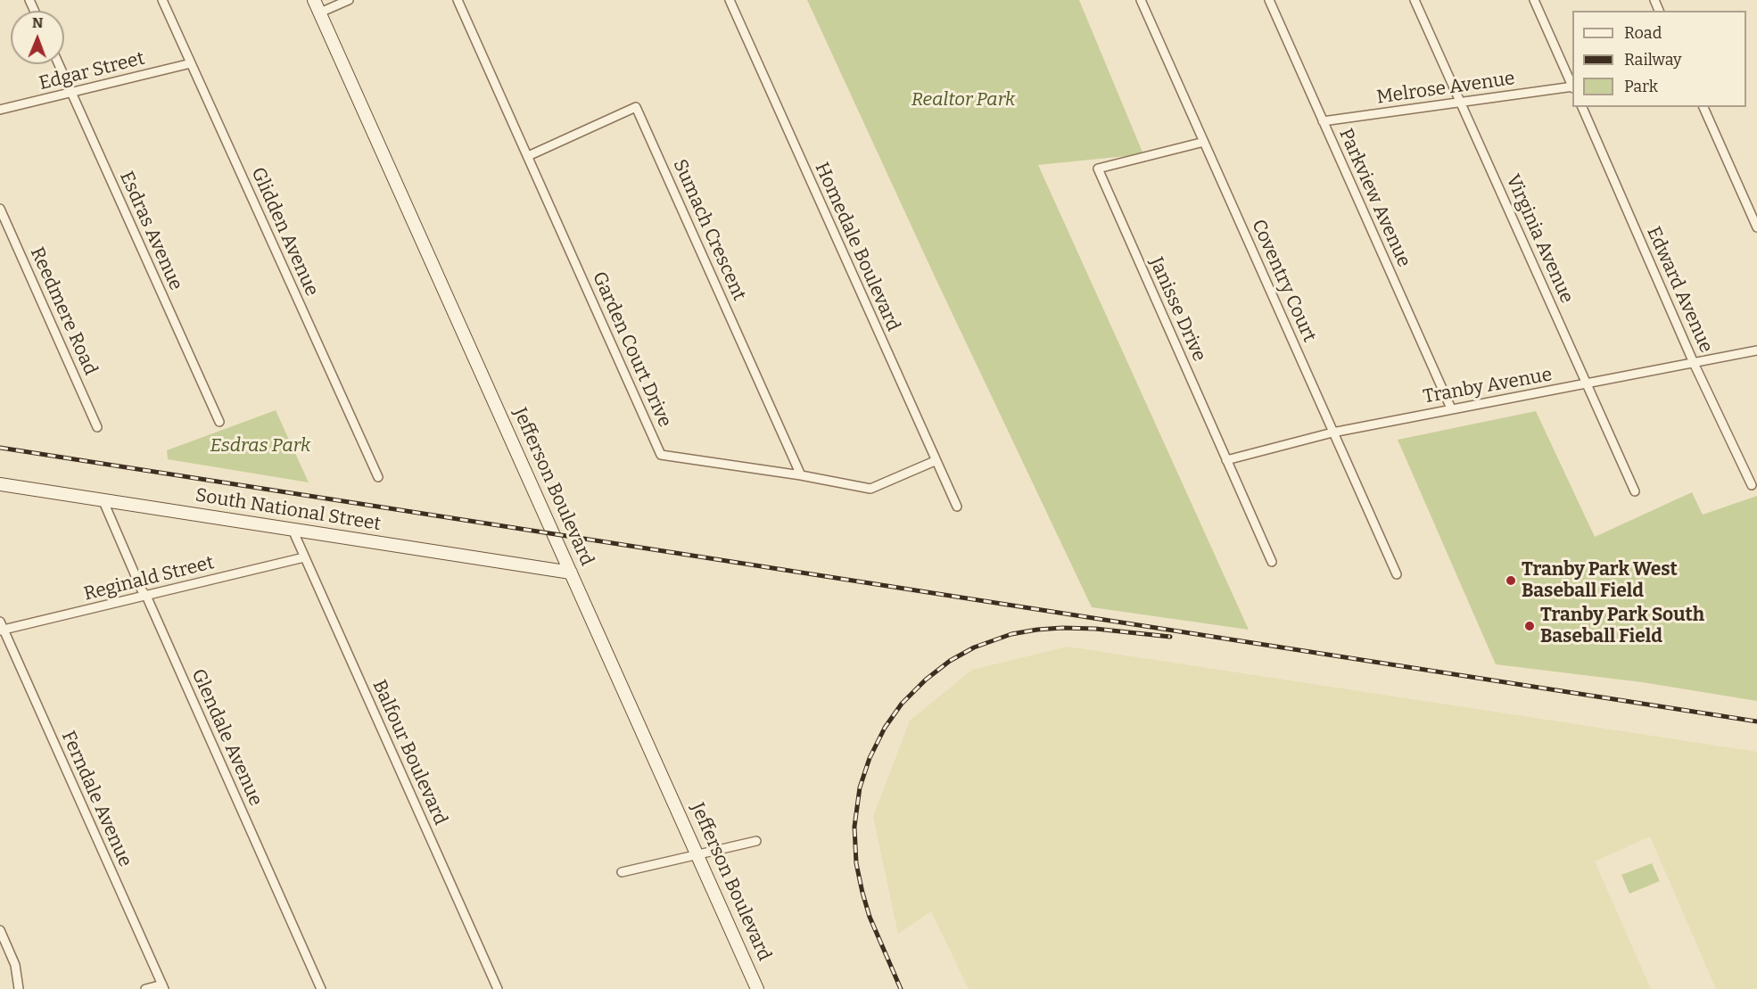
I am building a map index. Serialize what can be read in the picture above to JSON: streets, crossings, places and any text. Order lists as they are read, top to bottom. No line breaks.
{"streets":{"street":["Edgar Street","Melrose Avenue","Parkview Avenue","Sumach Crescent","Esdras Avenue","Glidden Avenue","Virginia Avenue","Homedale Boulevard","Coventry Court","Edward Avenue","Janisse Drive","Reedmere Road","Garden Court Drive","Tranby Avenue","Jefferson Boulevard","South National Street","Reginald Street","Glendale Avenue","Balfour Boulevard","Ferndale Avenue"]},"crossings":[["Edgar Street","Esdras Avenue"],["Edgar Street","Glidden Avenue"],["Melrose Avenue","Parkview Avenue"],["Melrose Avenue","Virginia Avenue"],["Parkview Avenue","Tranby Avenue"],["Sumach Crescent","Garden Court Drive"],["Virginia Avenue","Tranby Avenue"],["Homedale Boulevard","Garden Court Drive"],["Coventry Court","Janisse Drive"],["Coventry Court","Tranby Avenue"],["Edward Avenue","Tranby Avenue"],["Janisse Drive","Tranby Avenue"],["Jefferson Boulevard","South National Street"],["South National Street","Glendale Avenue"],["South National Street","Balfour Boulevard"],["Reginald Street","Glendale Avenue"],["Reginald Street","Balfour Boulevard"],["Reginald Street","Ferndale Avenue"]],"parks":["Realtor Park","Esdras Park"],"places":["Tranby Park West Baseball Field","Tranby Park South Baseball Field"],"legend":["Road","Railway","Park"],"north":"top"}
